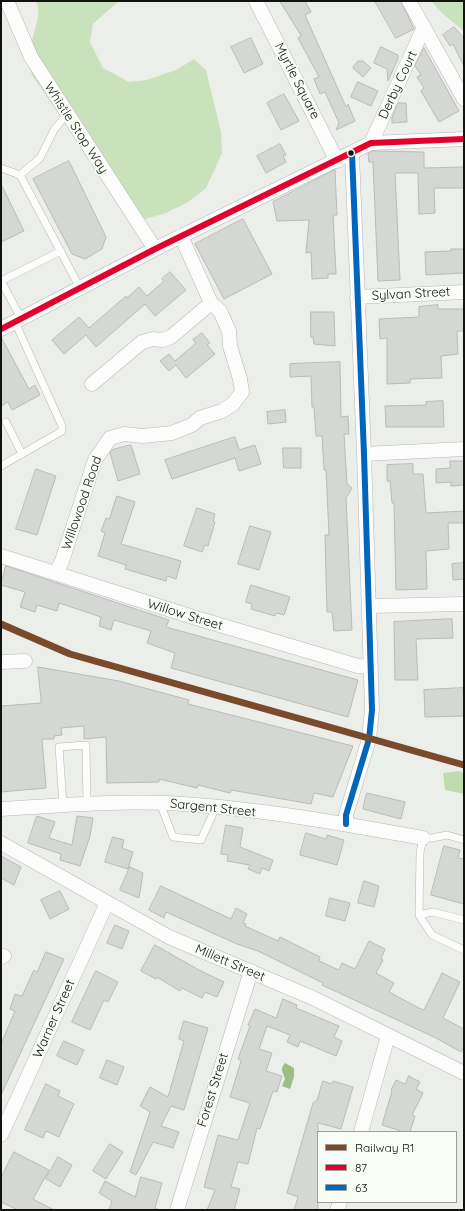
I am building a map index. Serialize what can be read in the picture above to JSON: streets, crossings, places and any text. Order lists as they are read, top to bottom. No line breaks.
{"streets":{"street":["Myrtle Square","Derby Court","Whistle Stop Way","Sylvan Street","Willowood Road","Willow Street","Sargent Street","Millett Street","Warner Street","Forest Street"]},"crossings":[["Willowood Road","Willow Street"],["Millett Street","Warner Street"],["Millett Street","Forest Street"]],"lines":["transit line 87","transit line 63","rail line R1"],"legend":["Railway R1","87","63"]}
